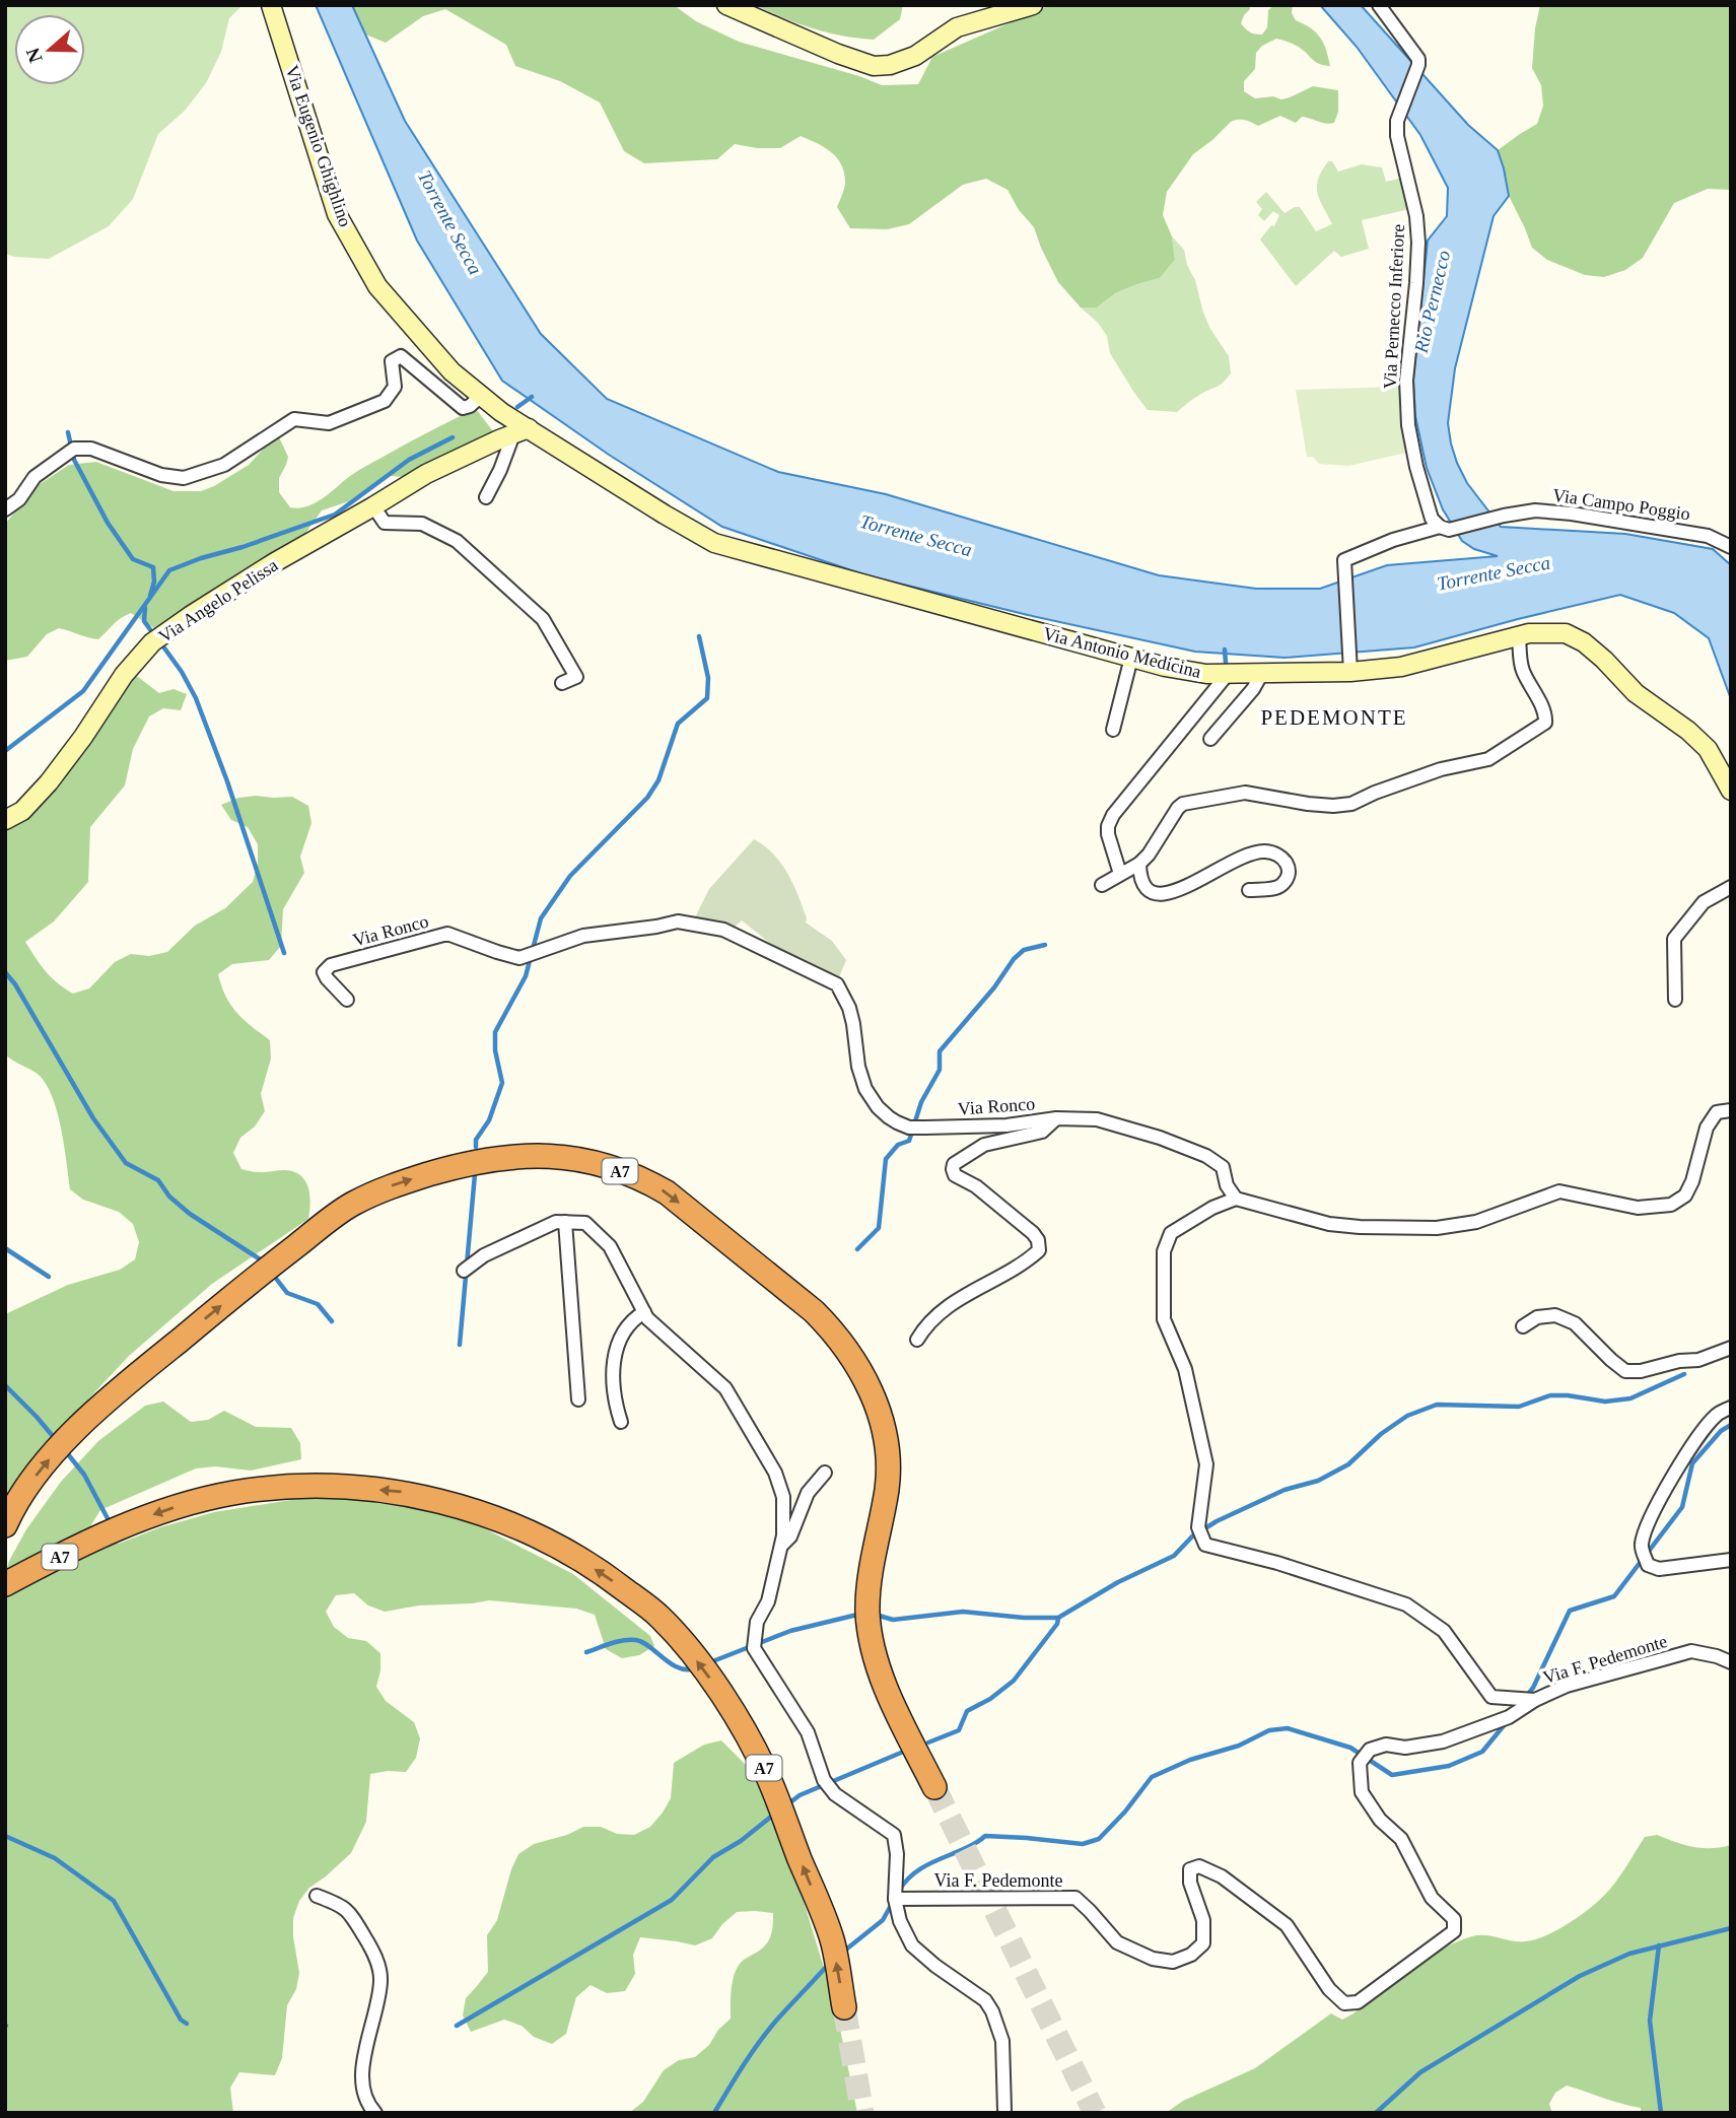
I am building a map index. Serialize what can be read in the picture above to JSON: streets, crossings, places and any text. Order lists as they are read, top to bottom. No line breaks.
{"streets":{"highway":["A7"],"main road":["Via Eugenio Ghighlino","Via Angelo Pelissa","Via Antonio Medicina"],"street":["Via Pernecco Inferiore","Via Campo Poggio","Via Ronco","Via F. Pedemonte"]},"crossings":[["Via Eugenio Ghighlino","Via Angelo Pelissa"],["Via Eugenio Ghighlino","Via Antonio Medicina"],["Via Pernecco Inferiore","Via Campo Poggio"],["Via Campo Poggio","Via Antonio Medicina"],["Via Angelo Pelissa","Via Antonio Medicina"]],"districts":["PEDEMONTE"],"water":["Torrente Secca","Rio Pernecco"],"north":"left"}
